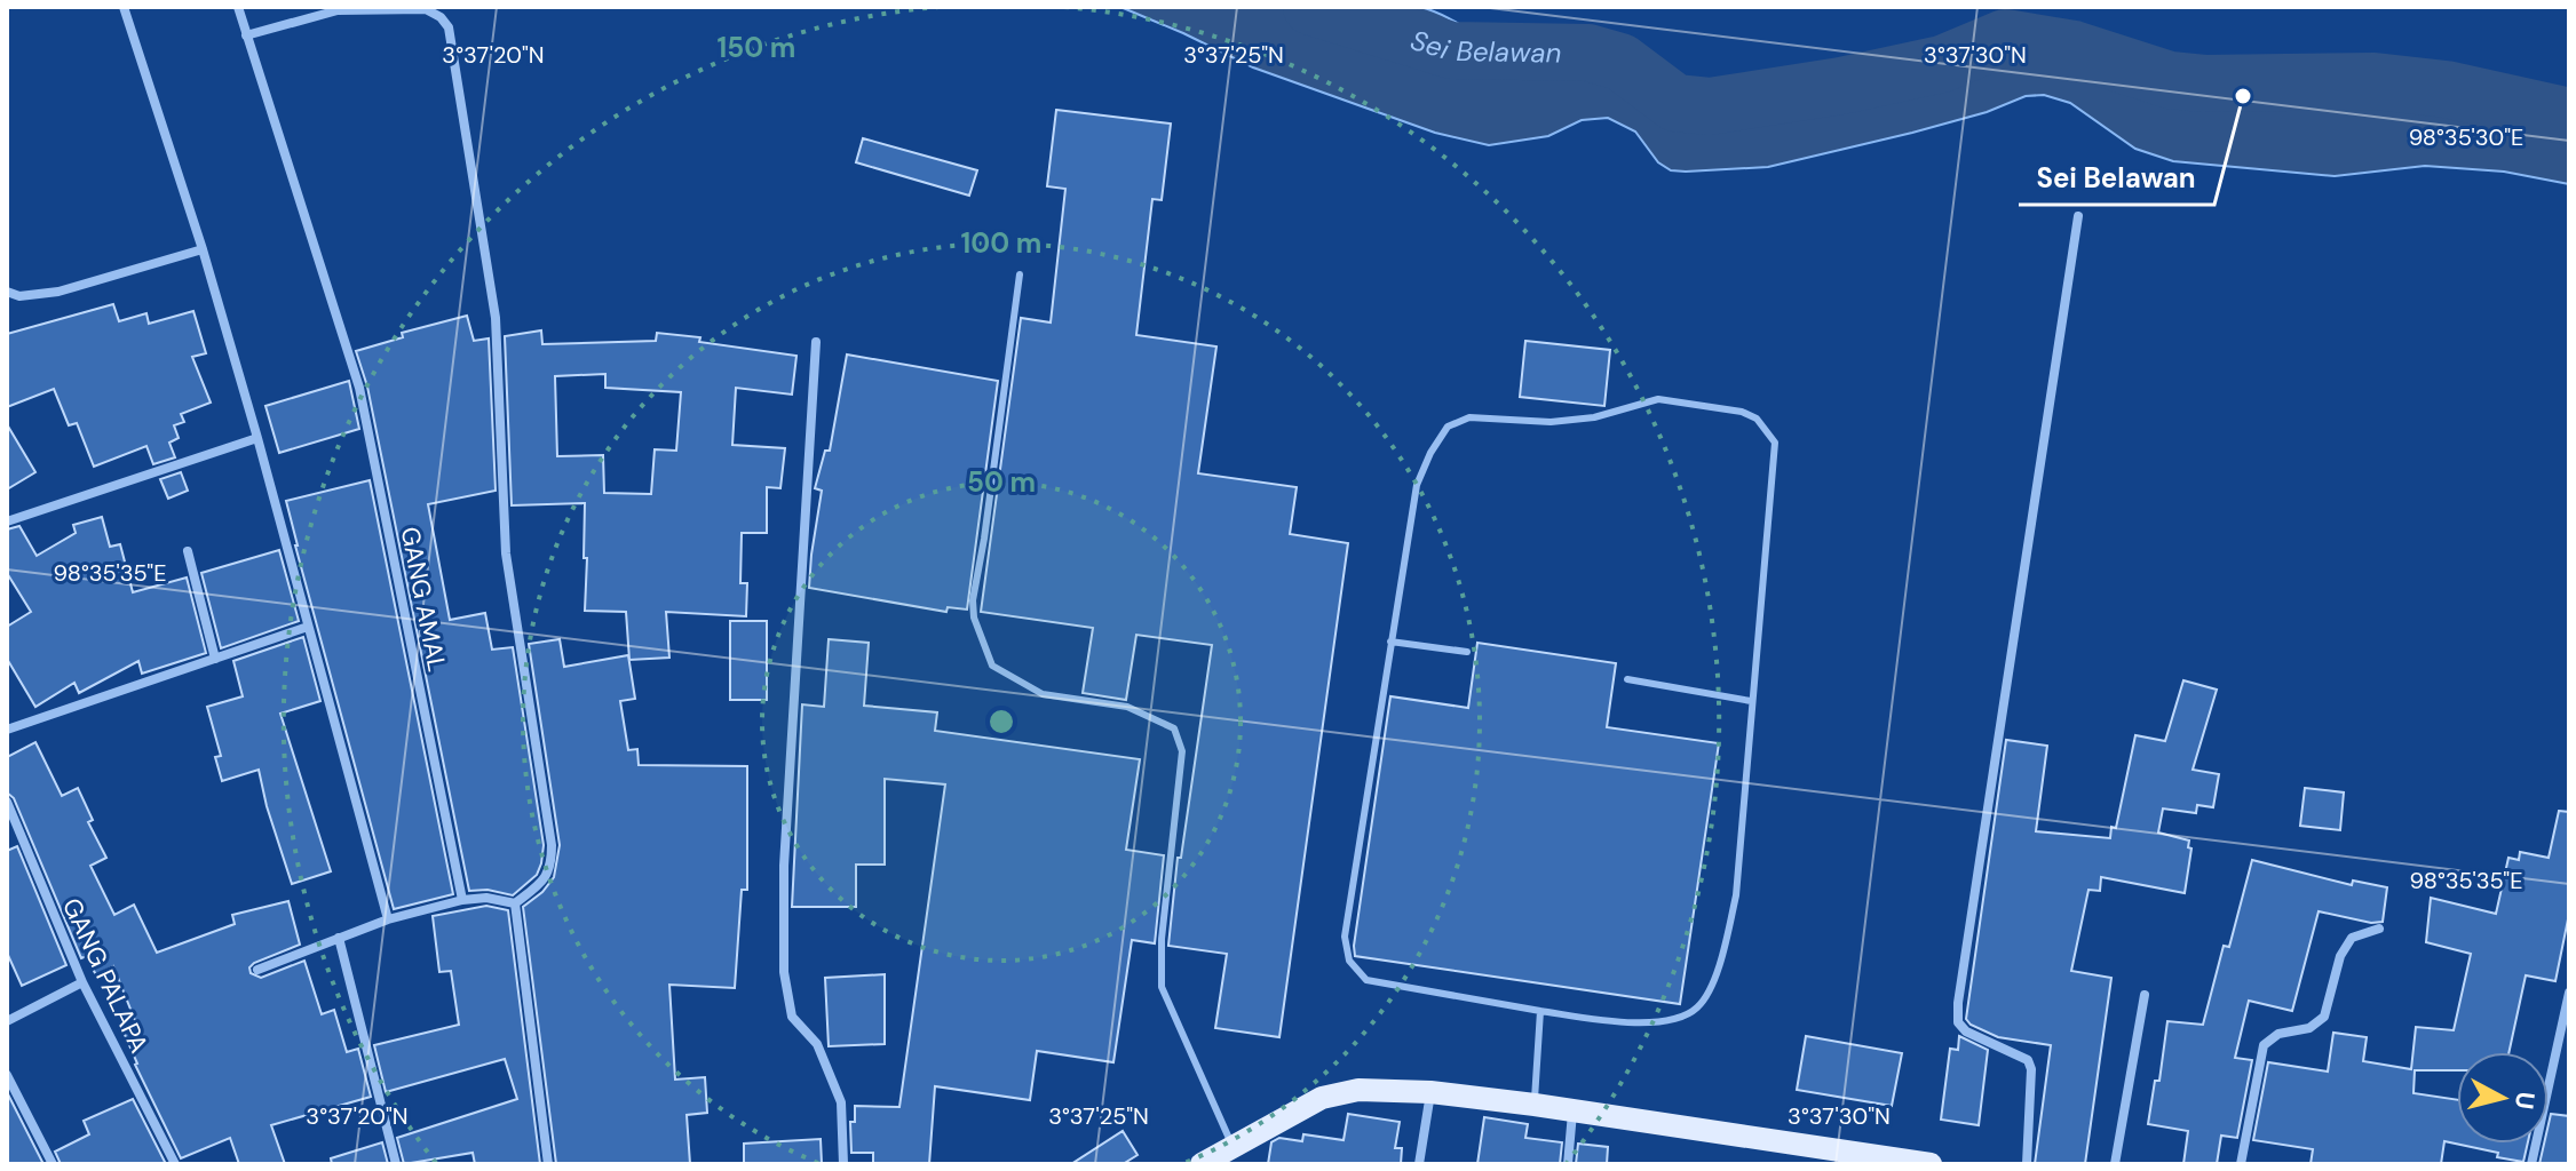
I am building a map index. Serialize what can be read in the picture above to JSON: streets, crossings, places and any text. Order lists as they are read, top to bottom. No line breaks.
{"streets":{"street":["GANG AMAL","GANG PALAPA"]},"water":["Sei Belawan"],"places":["Sei Belawan"],"north":"right","coordinates":["3°37'20\"N","3°37'25\"N","3°37'30\"N","98°35'30\"E","98°35'35\"E"],"rings":["150 m","100 m","50 m"]}
